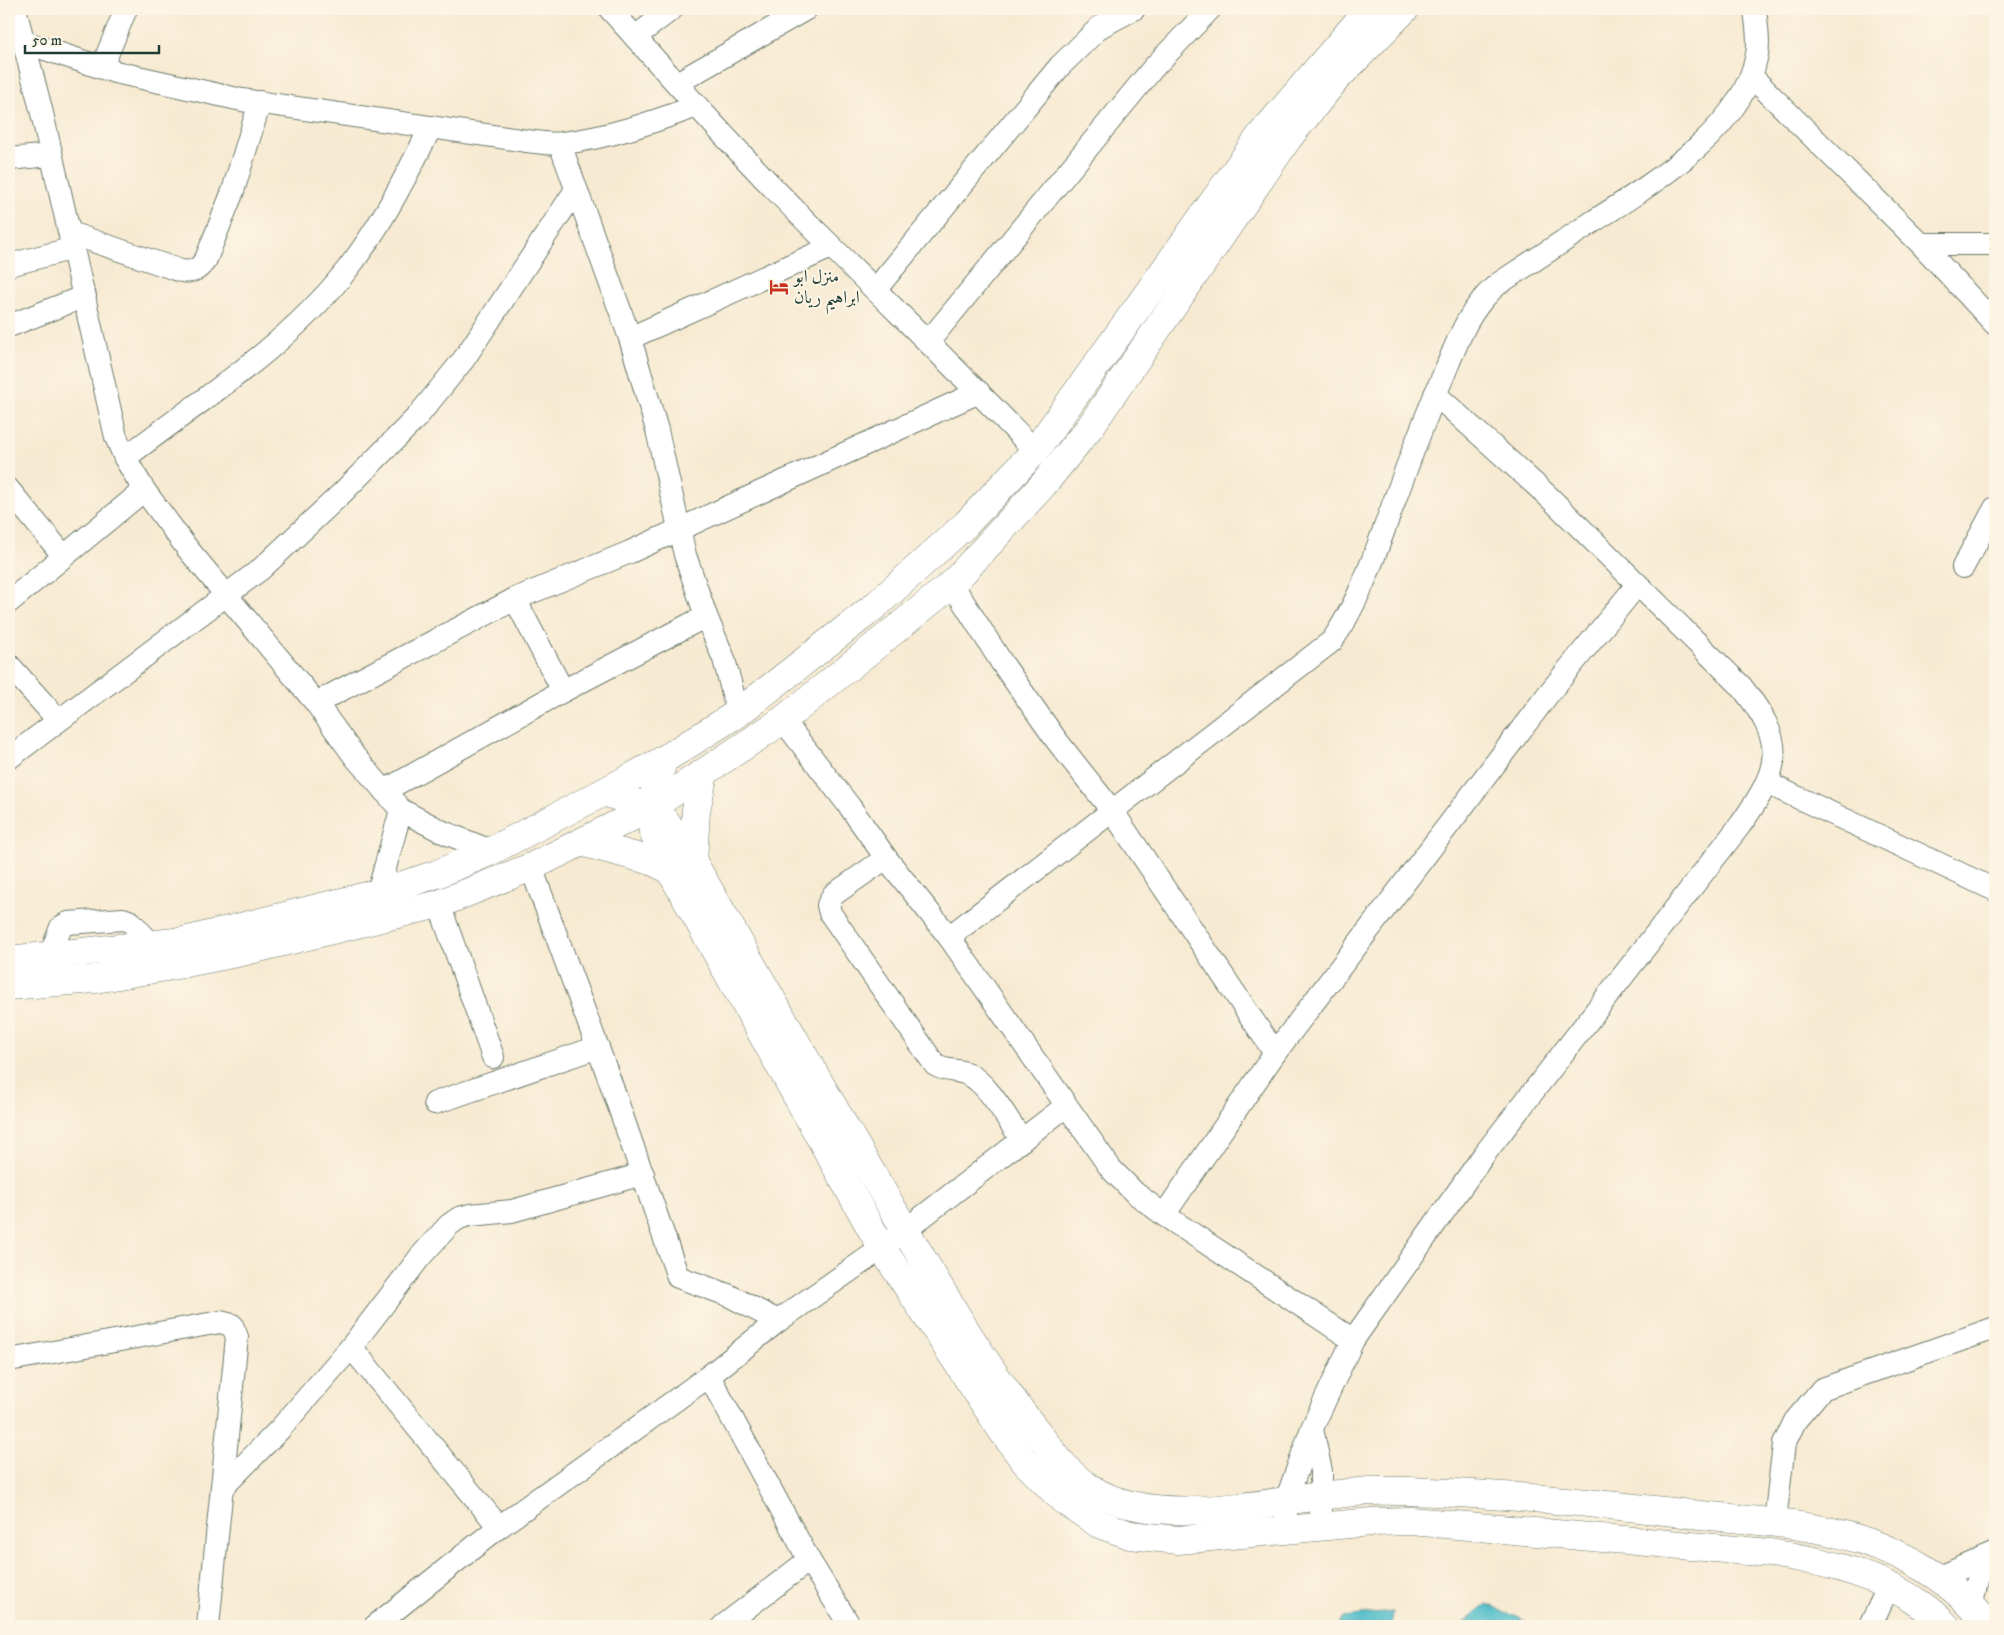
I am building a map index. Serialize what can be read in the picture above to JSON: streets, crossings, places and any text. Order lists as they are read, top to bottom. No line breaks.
{"places":{"hotel":["منزل ابو ابراهيم ريان"]},"scale_bar":"50 m"}
